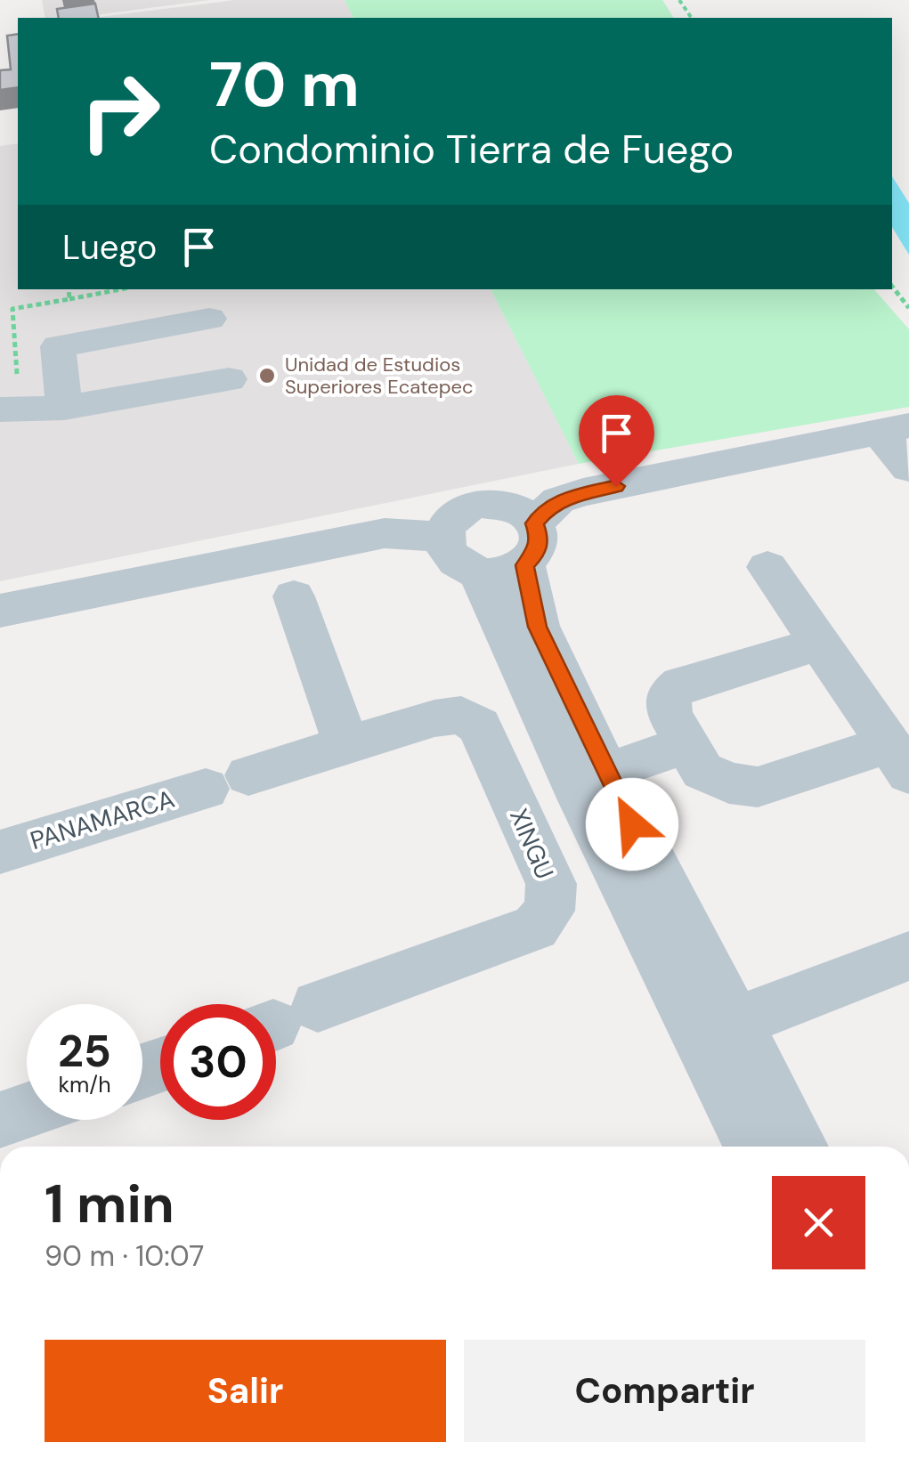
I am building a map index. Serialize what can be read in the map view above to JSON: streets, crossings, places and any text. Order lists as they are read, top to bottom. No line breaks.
{"streets":{"street":["PANAMARCA","XINGU"]},"crossings":[["PANAMARCA","XINGU"]],"places":["Unidad de Estudios Superiores Ecatepec"],"page":{"turn":["70 m","Condominio Tierra de Fuego"],"then":"Luego","speed":"25 km/h","limit":"30","heading":["1 min","90 m · 10:07"],"buttons":["Salir","Compartir"]}}
